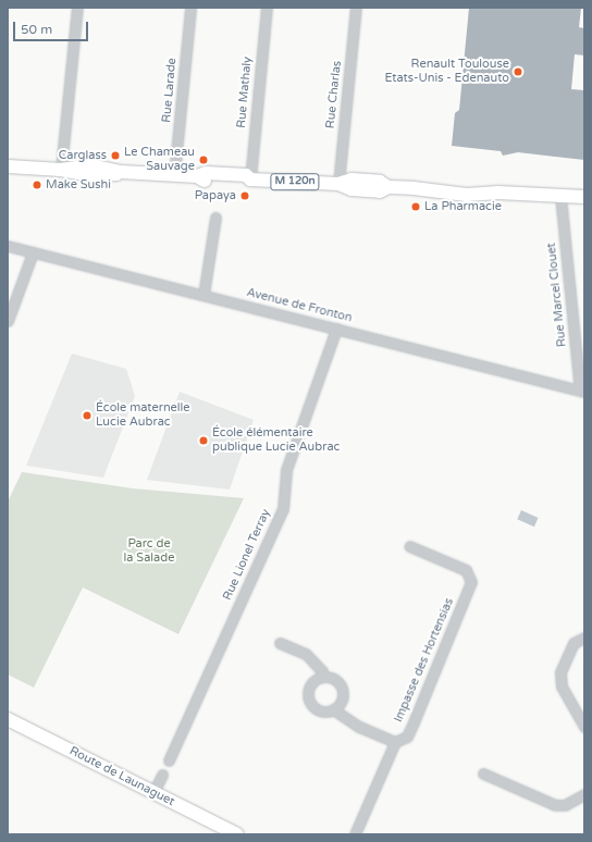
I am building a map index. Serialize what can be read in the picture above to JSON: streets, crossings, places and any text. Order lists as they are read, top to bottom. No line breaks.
{"streets":{"main road":["M 120n","Route de Launaguet"],"street":["Rue Larade","Rue Mathaly","Rue Charlas","Rue Marcel Clouet","Avenue de Fronton","Rue Lionel Terray","Impasse des Hortensias"]},"crossings":[["Rue Larade","M 120n"],["Rue Mathaly","M 120n"],["Rue Charlas","M 120n"],["M 120n","Rue Marcel Clouet"],["Rue Marcel Clouet","Avenue de Fronton"],["Avenue de Fronton","Rue Lionel Terray"]],"parks":["Parc de la Salade"],"places":["Renault Toulouse Etats-Unis - Edenauto","Carglass","Le Chameau Sauvage","Make Sushi","Papaya","La Pharmacie","École maternelle Lucie Aubrac","École élémentaire publique Lucie Aubrac"],"scale_bar":"50 m"}
